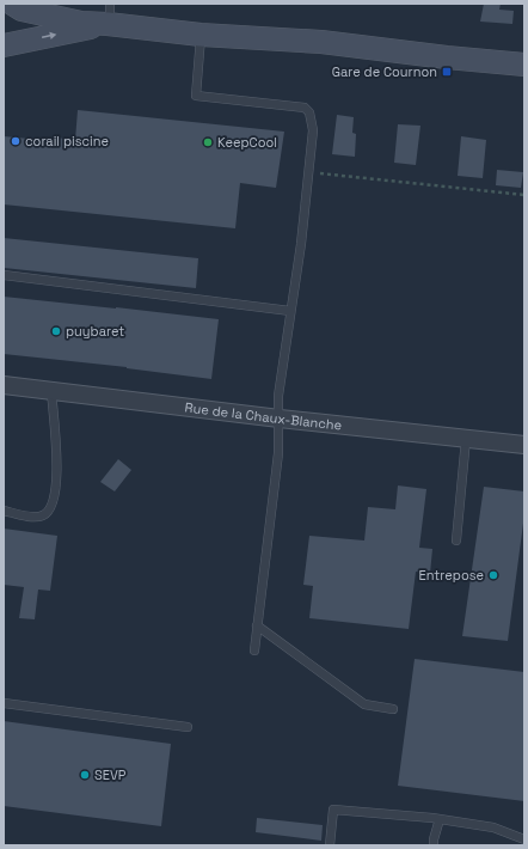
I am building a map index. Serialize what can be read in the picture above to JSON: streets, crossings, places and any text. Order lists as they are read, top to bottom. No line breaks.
{"streets":{"street":["Rue de la Chaux-Blanche"]},"places":{"transit":["Gare de Cournon"],"other":["corail piscine","KeepCool","puybaret","Entrepose","SEVP"]}}
